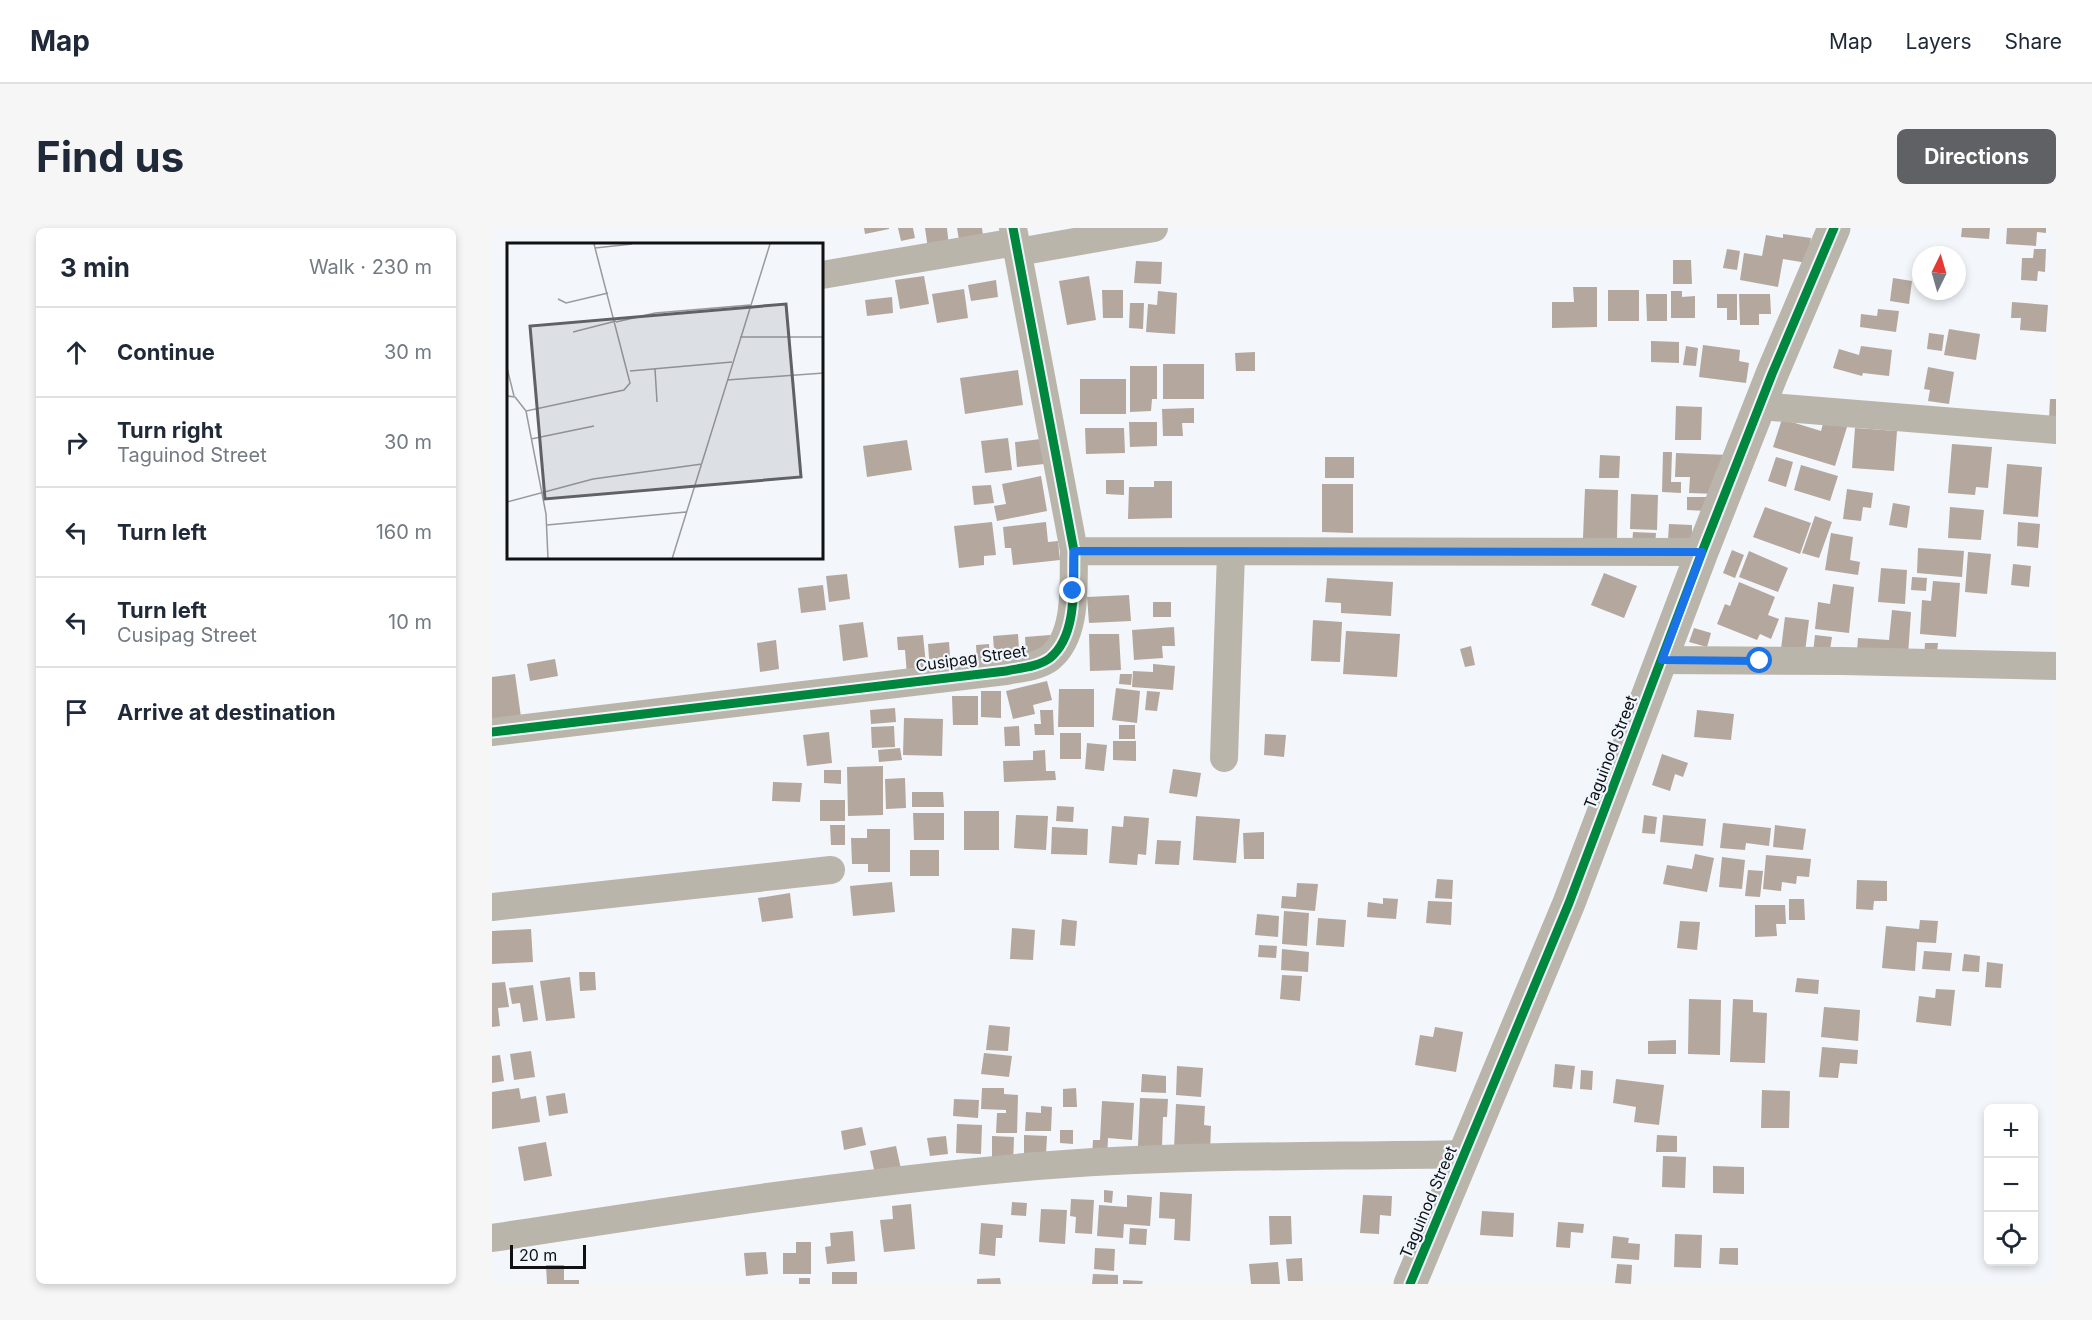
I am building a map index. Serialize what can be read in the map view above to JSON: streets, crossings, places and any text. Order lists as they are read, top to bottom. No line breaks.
{"streets":{"street":["Cusipag Street","Taguinod Street"]},"scale_bar":"20 m","north":"top","page":{"header":"Map","nav":["Map","Layers","Share"],"buttons":"Directions","title":"Find us","heading":["3 min","Walk · 230 m"],"list":[["Continue","30 m"],["Turn right","Taguinod Street","30 m"],["Turn left","160 m"],["Turn left","Cusipag Street","10 m"],"Arrive at destination"],"map_buttons":["+","−"],"scale":"20 m"}}
